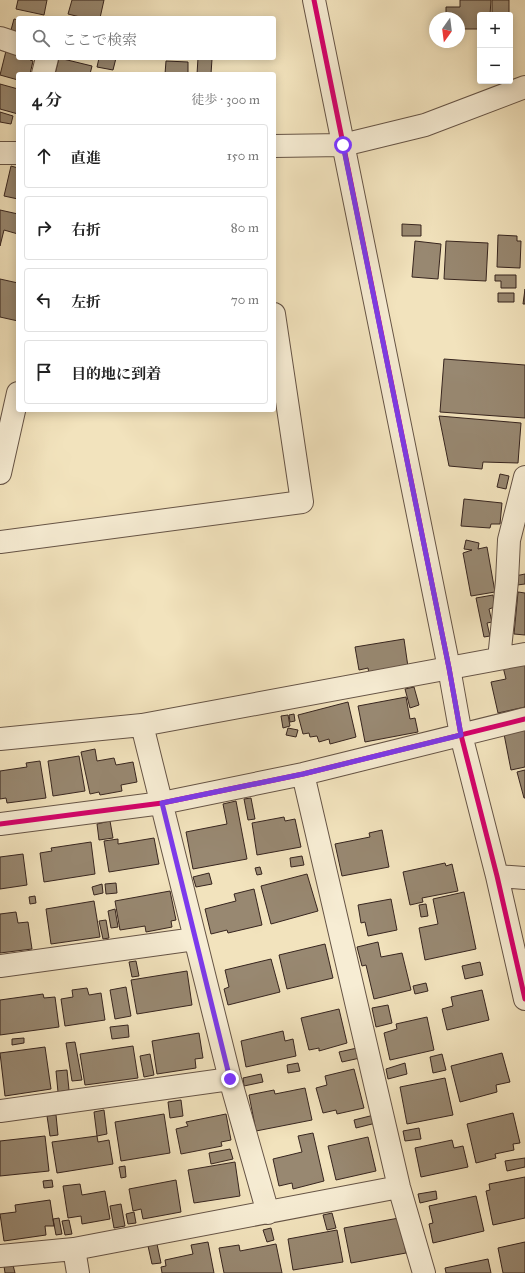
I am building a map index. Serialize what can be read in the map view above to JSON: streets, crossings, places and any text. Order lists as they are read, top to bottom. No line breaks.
{"north":"bottom","page":{"map_buttons":["+","−"],"search":"ここで検索","heading":["4 分","徒歩 · 300 m"],"list":[["直進","150 m"],["右折","80 m"],["左折","70 m"],"目的地に到着"]}}
